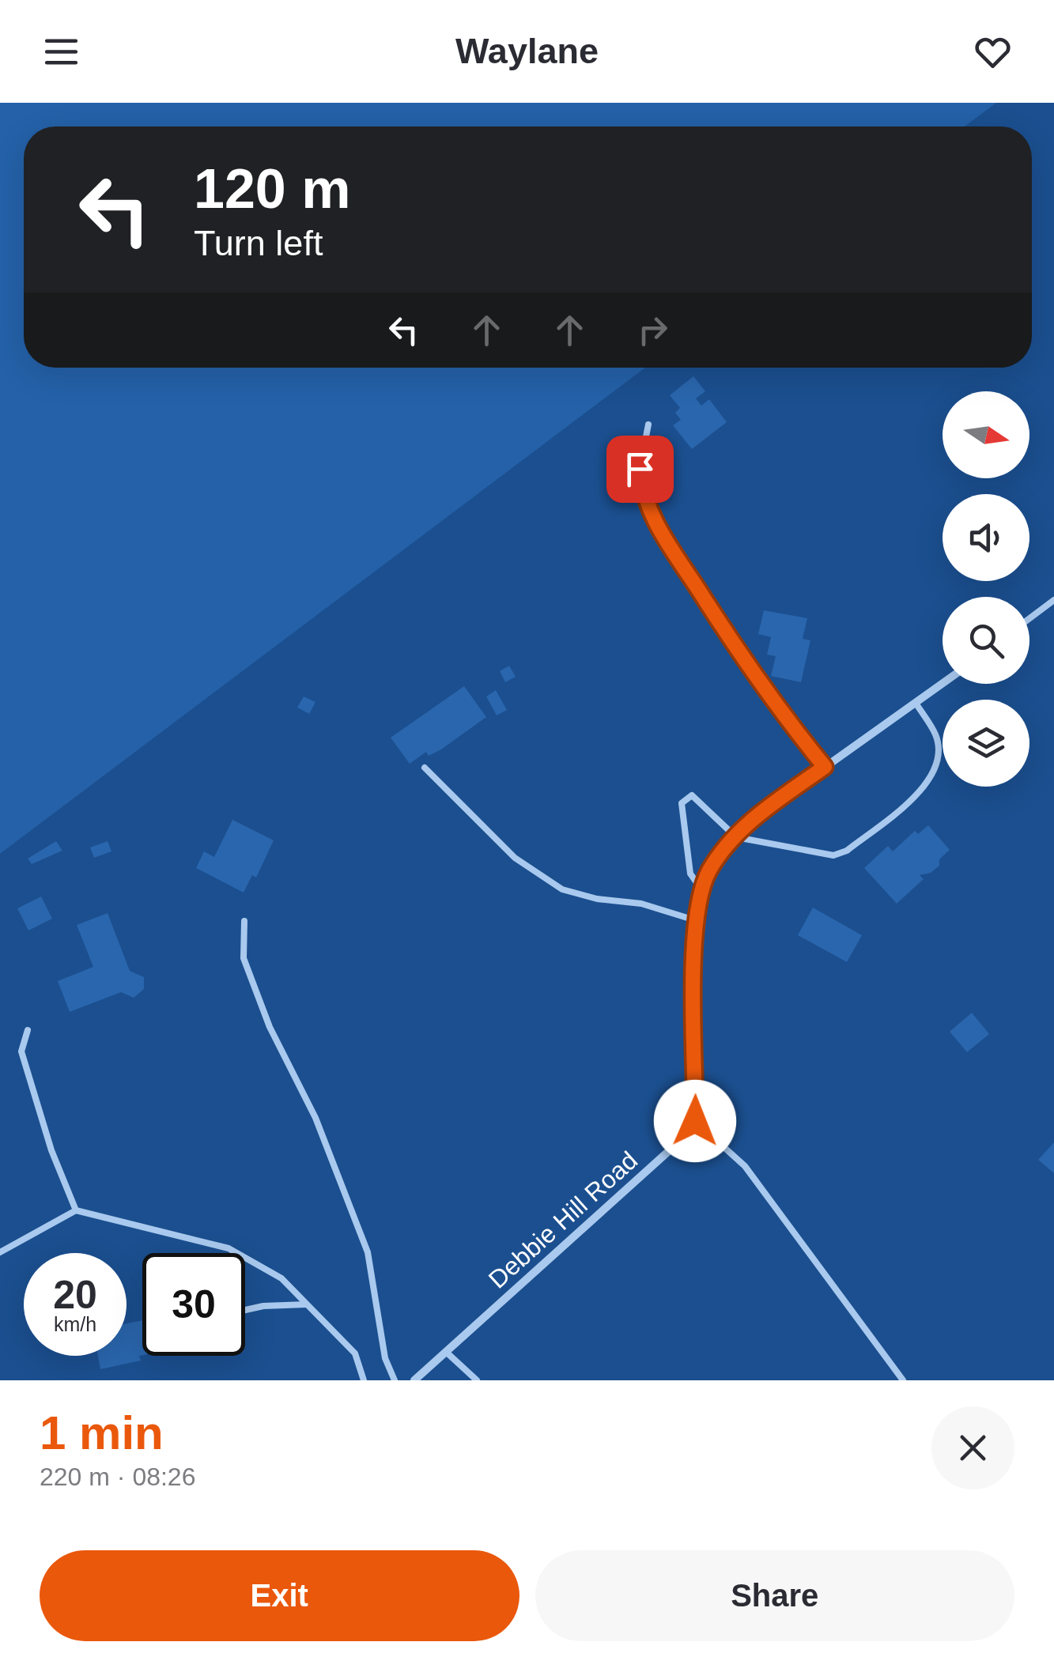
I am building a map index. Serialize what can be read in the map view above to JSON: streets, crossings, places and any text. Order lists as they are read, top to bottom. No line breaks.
{"streets":{"street":["Debbie Hill Road"]},"north":"right","page":{"header":"Waylane","turn":["120 m","Turn left"],"speed":"20 km/h","limit":"30","heading":["1 min","220 m · 08:26"],"buttons":["Exit","Share"]}}
